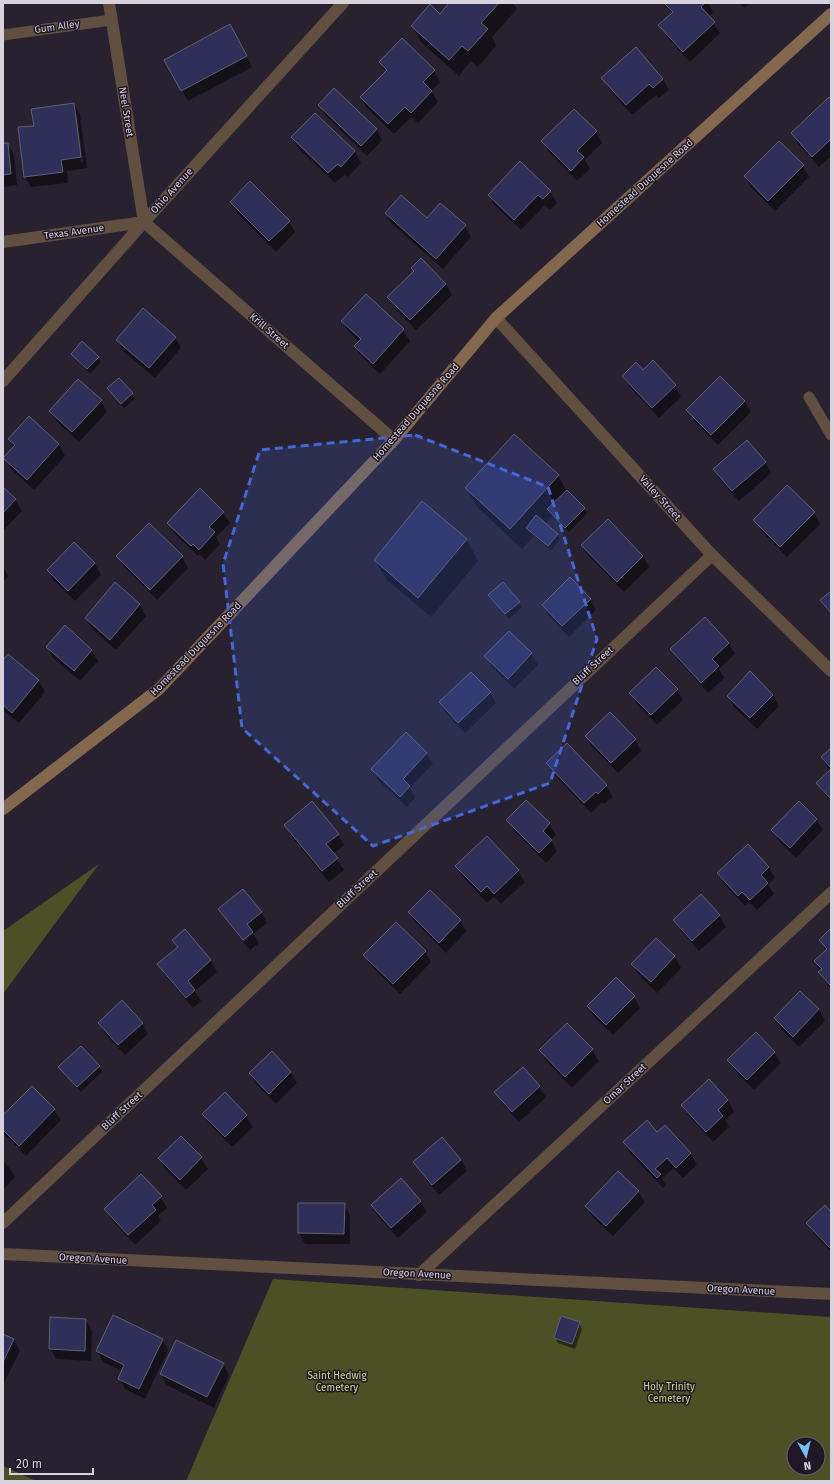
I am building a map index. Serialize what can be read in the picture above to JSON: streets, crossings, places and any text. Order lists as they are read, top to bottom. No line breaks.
{"streets":{"street":["Neel Street","Homestead Duquesne Road","Ohio Avenue","Texas Avenue","Krill Street","Valley Street","Bluff Street","Omar Street","Oregon Avenue"],"lane":["Gum Alley"]},"crossings":[["Gum Alley","Neel Street"],["Neel Street","Ohio Avenue"],["Neel Street","Texas Avenue"],["Neel Street","Krill Street"],["Homestead Duquesne Road","Krill Street"],["Homestead Duquesne Road","Valley Street"],["Ohio Avenue","Texas Avenue"],["Ohio Avenue","Krill Street"],["Texas Avenue","Krill Street"],["Valley Street","Bluff Street"],["Omar Street","Oregon Avenue"]],"parks":["Saint Hedwig Cemetery","Holy Trinity Cemetery"],"scale_bar":"20 m","north":"bottom"}
